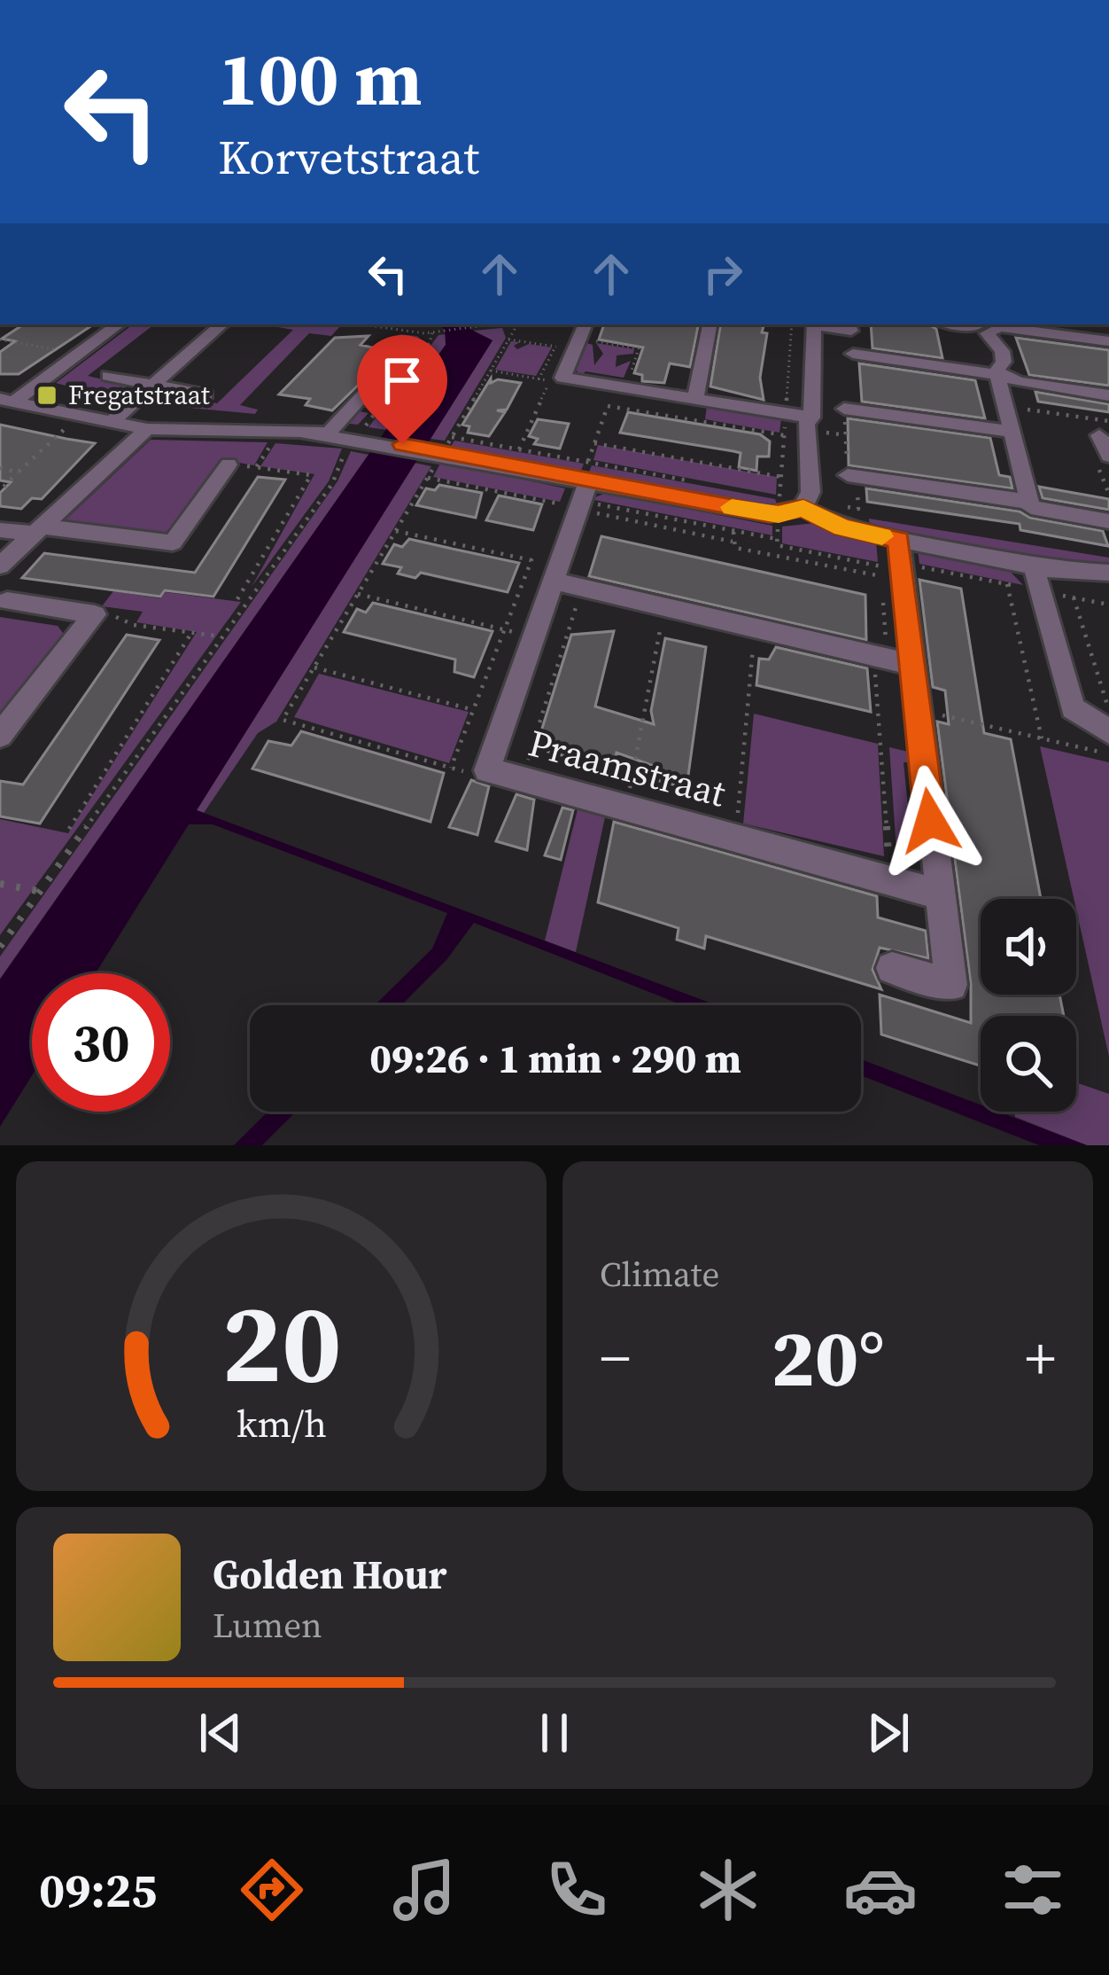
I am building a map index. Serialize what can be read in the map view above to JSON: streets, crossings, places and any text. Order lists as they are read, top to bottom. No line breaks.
{"streets":{"street":["Praamstraat"]},"places":{"transit":["Fregatstraat"]},"page":{"turn":["100 m","Korvetstraat"],"limit":"30","trip":"09:26 · 1 min · 290 m","tile":"Climate","heat":["−","20°","+"],"song":["Golden Hour","Lumen"],"tabs":"09:25","gauge":["20","km/h"]}}
